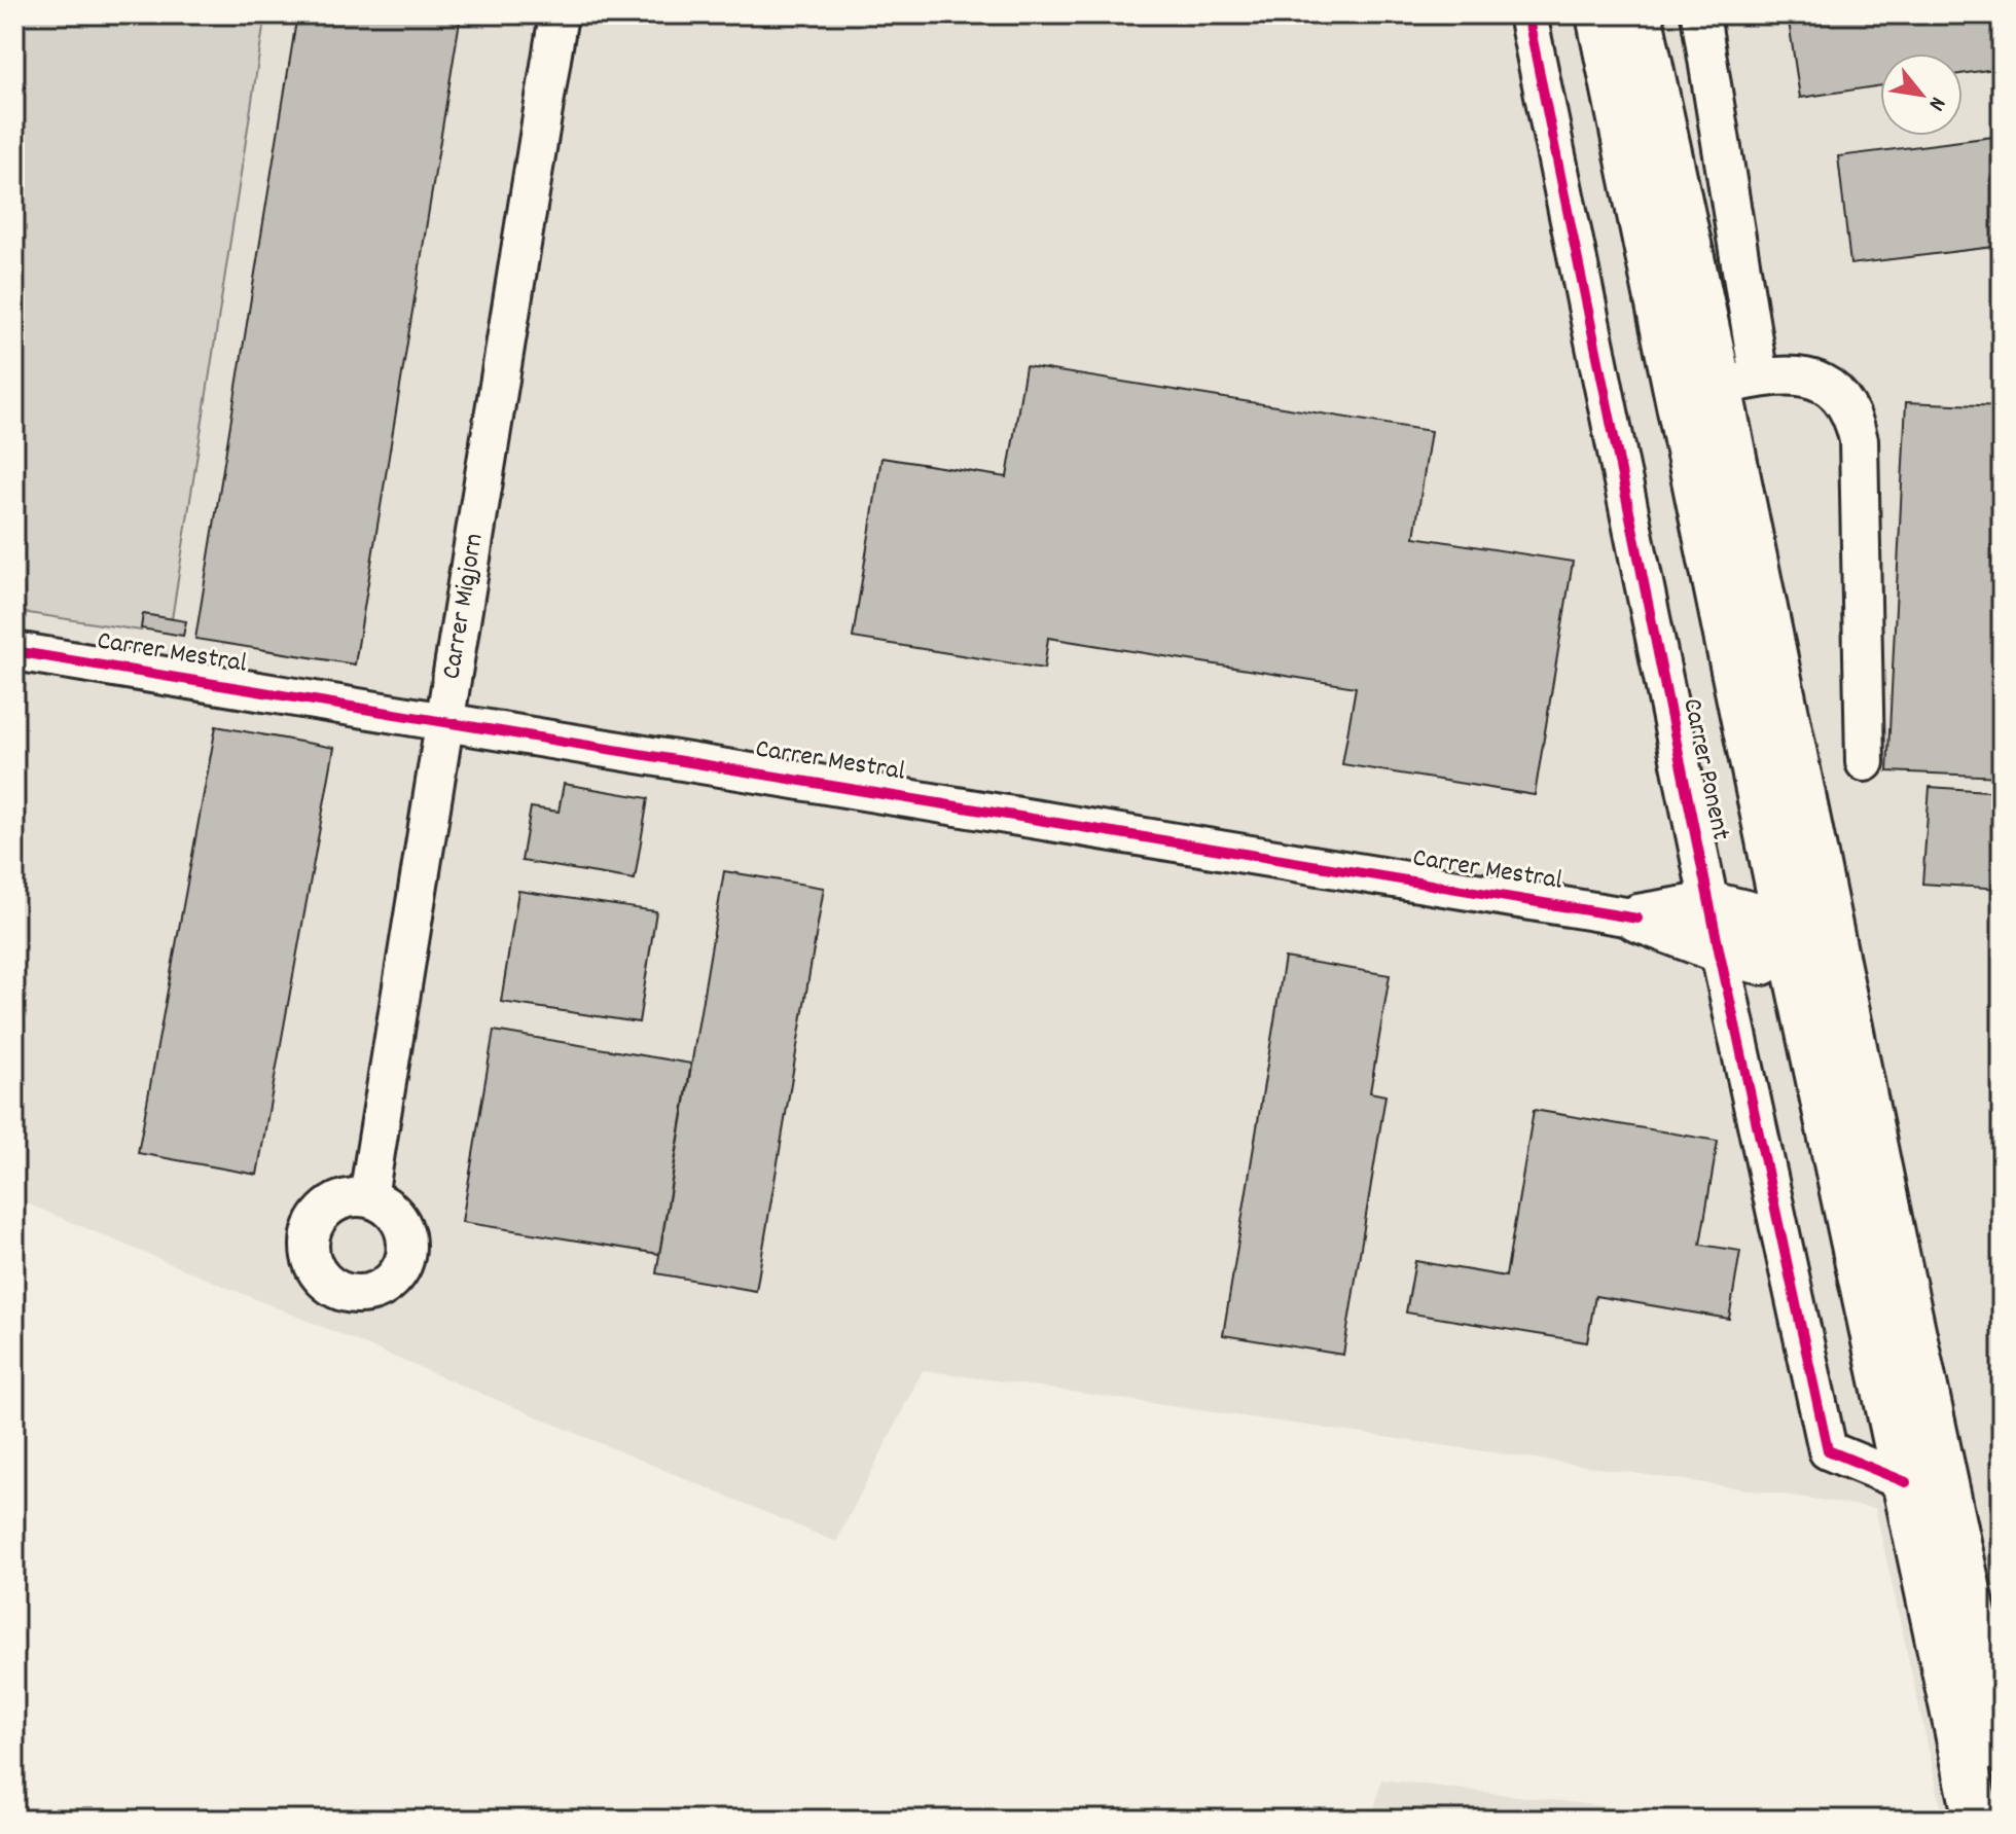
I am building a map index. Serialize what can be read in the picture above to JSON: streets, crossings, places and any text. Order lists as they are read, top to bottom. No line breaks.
{"streets":{"street":["Carrer Migjorn","Carrer Mestral","Carrer Ponent"]},"crossings":[["Carrer Migjorn","Carrer Mestral"]],"north":"bottom right"}
